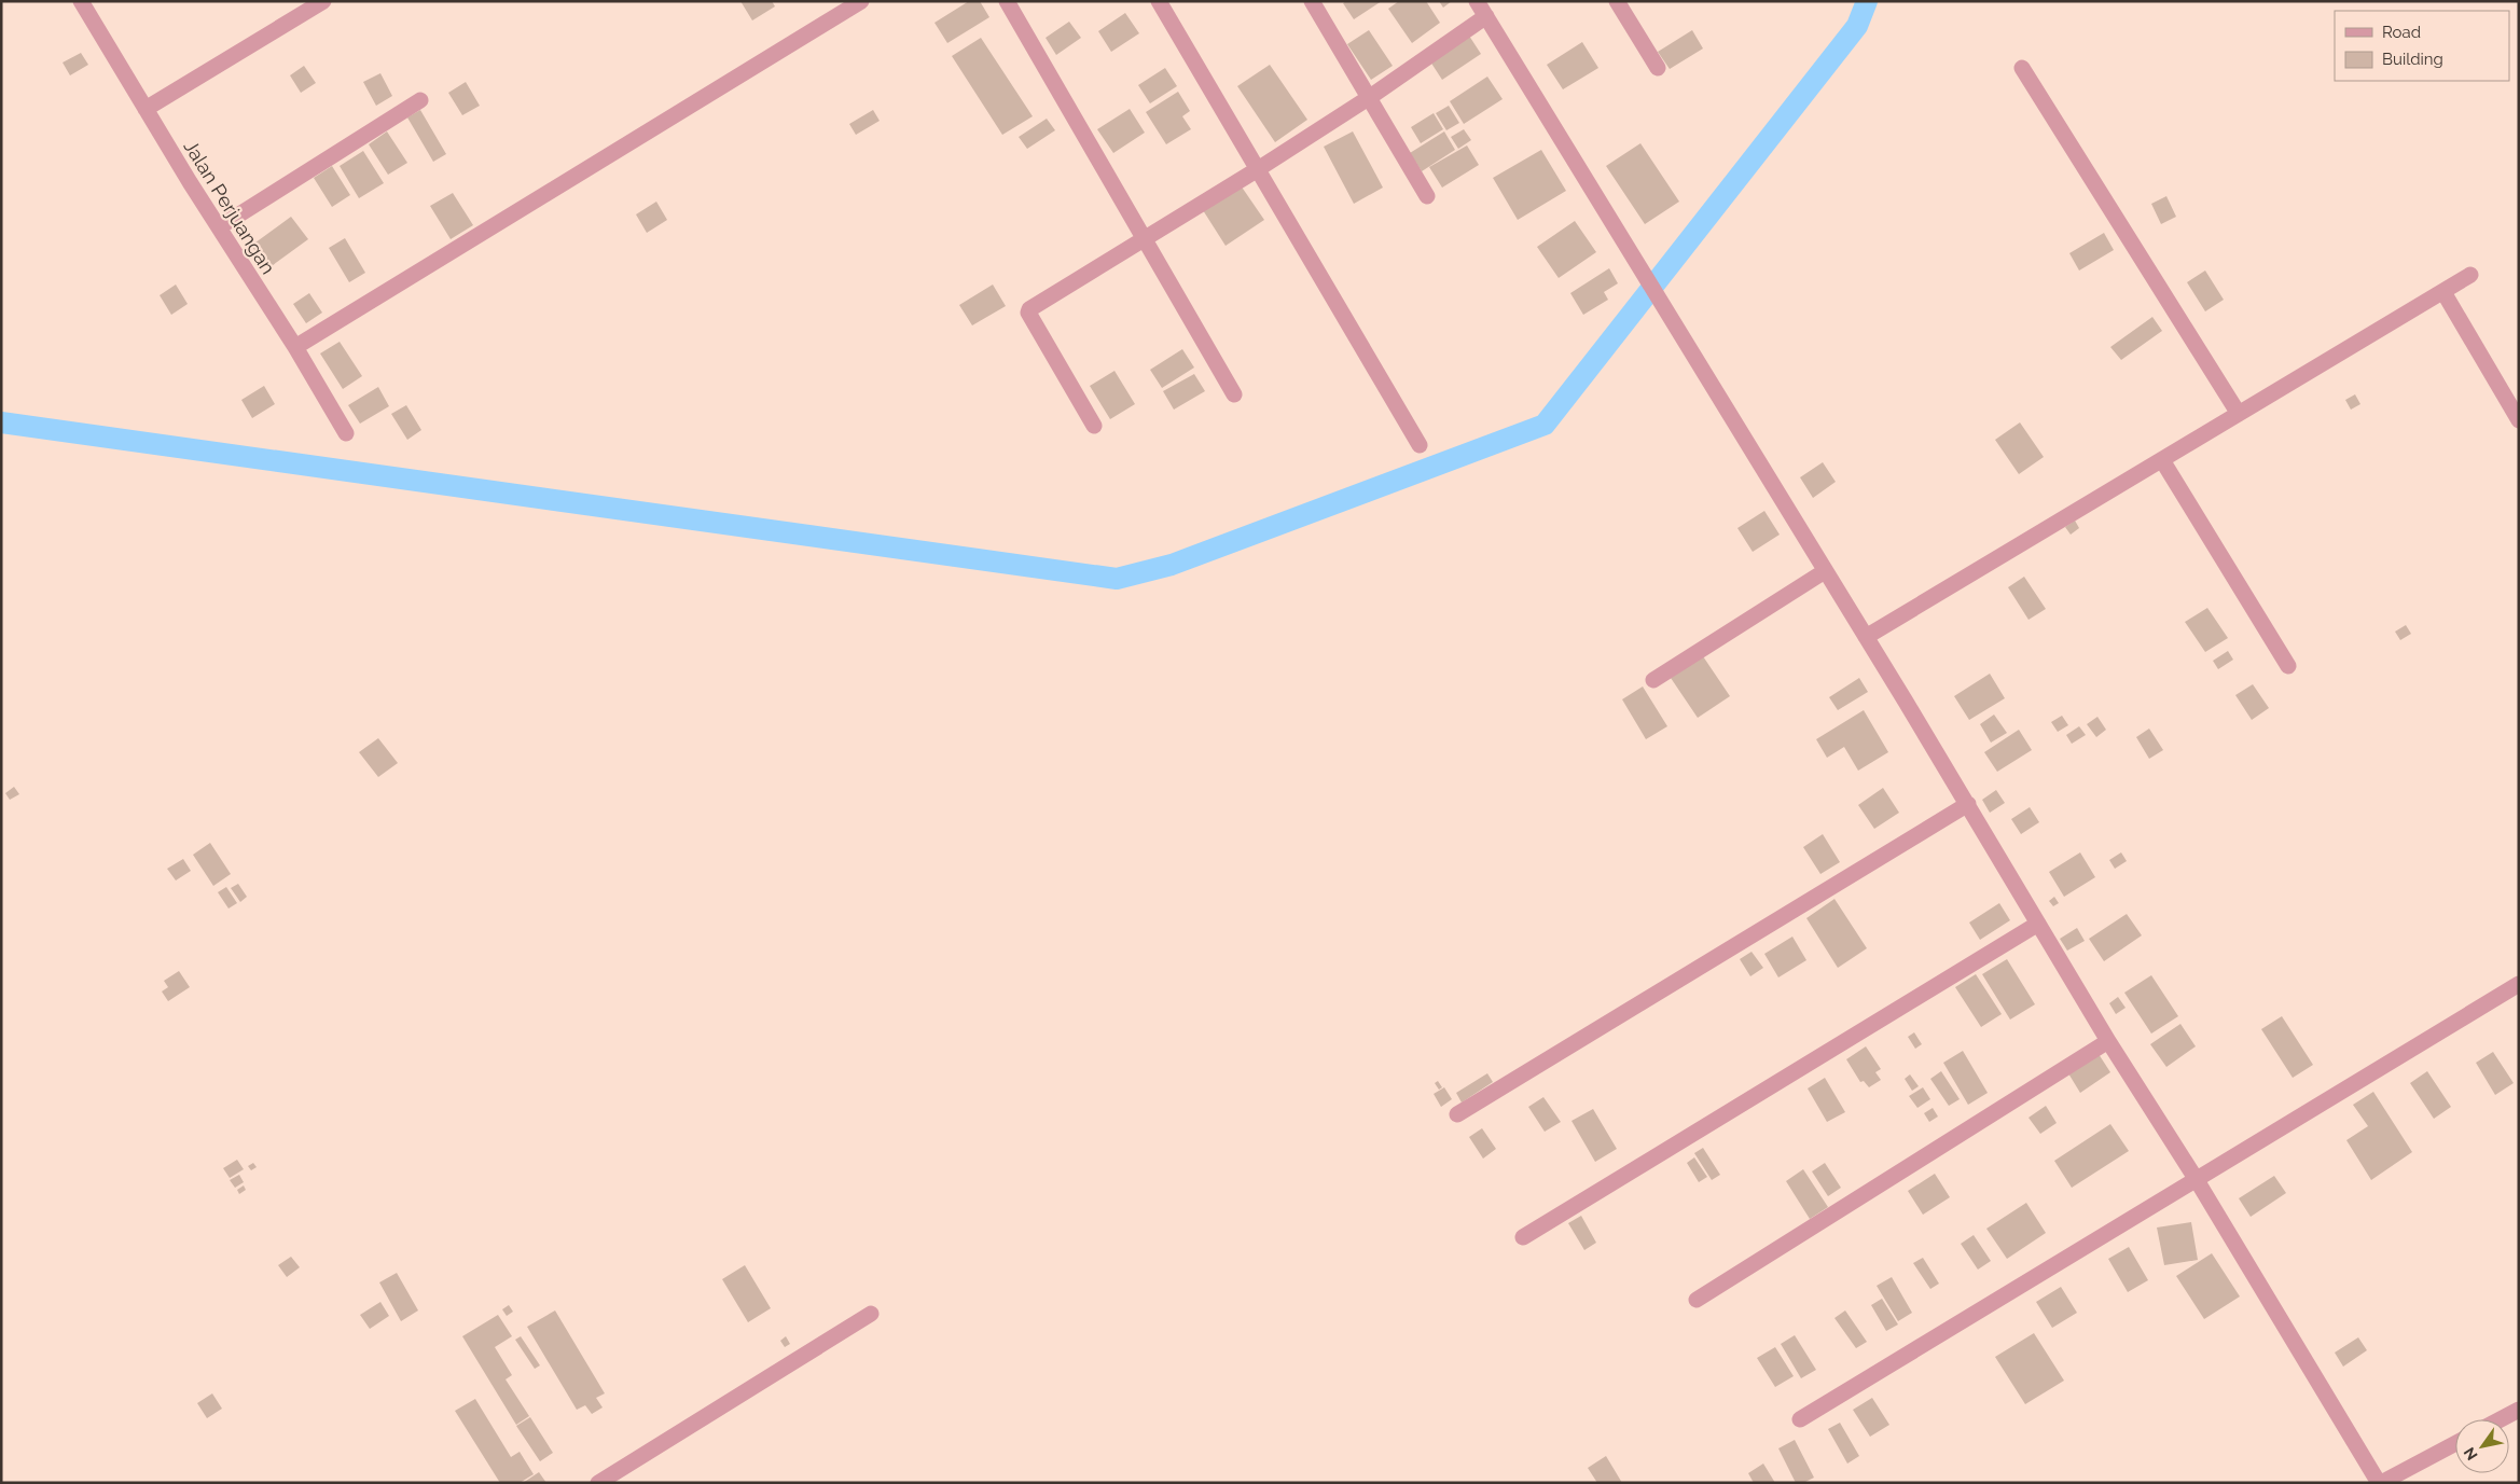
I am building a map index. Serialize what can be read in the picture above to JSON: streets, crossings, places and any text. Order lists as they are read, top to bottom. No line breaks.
{"streets":{"street":["Jalan Perjuangan"]},"legend":["Road","Building"],"north":"bottom left"}
